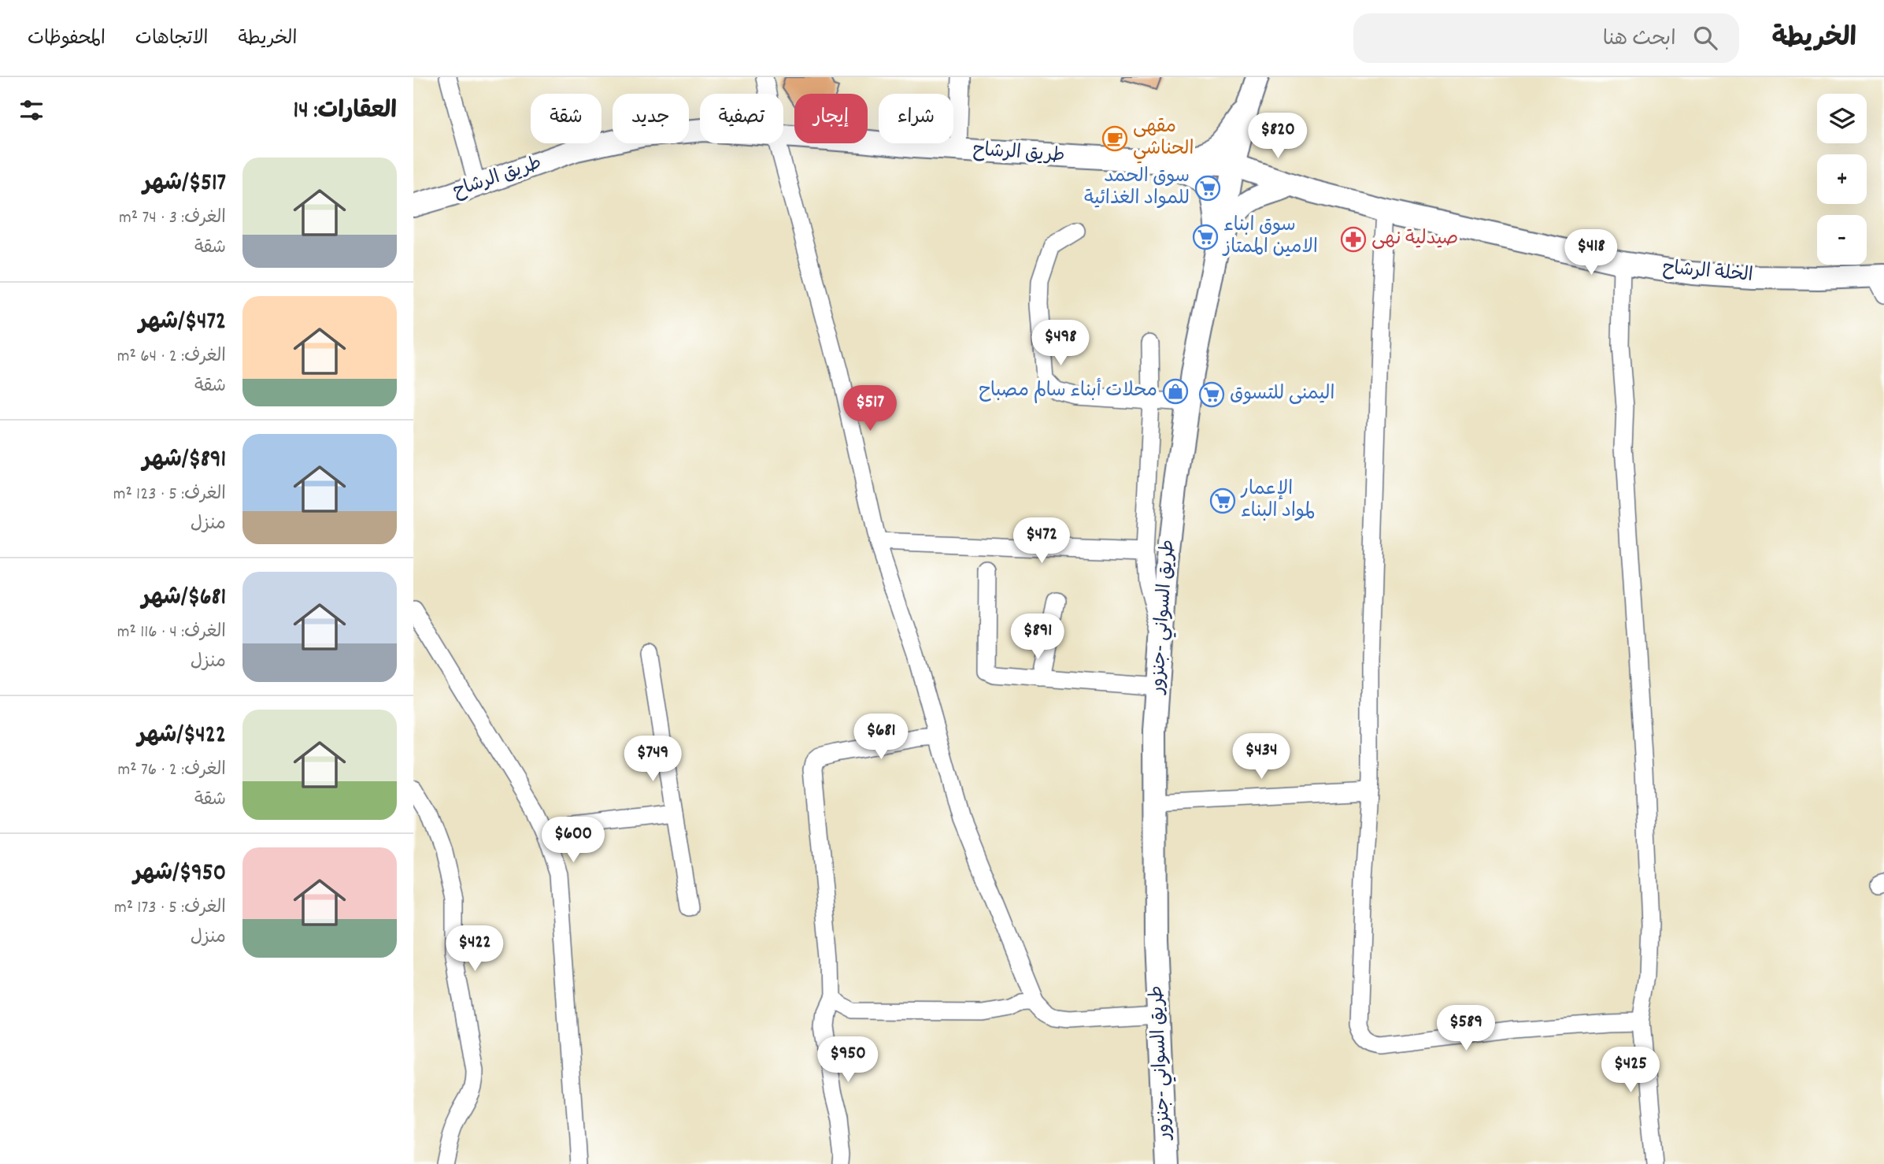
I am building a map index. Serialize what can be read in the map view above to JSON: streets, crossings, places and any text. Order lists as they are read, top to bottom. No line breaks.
{"streets":{"main road":["طريق الرشاح","الخلة الرشاح","طريق السواني -جنزور"]},"crossings":[["طريق الرشاح","الخلة الرشاح"],["طريق الرشاح","طريق السواني -جنزور"],["الخلة الرشاح","طريق السواني -جنزور"]],"places":{"cafe":["مقهى الحناشي"],"supermarket":["سوق الحمد للمواد الغذائية","سوق ابناء الامين الممتاز","اليمنى للتسوق","الإعمار لمواد البناء"],"pharmacy":["صيدلية نهى"],"shop":["محلات أبناء سالم مصباح"]},"page":{"header":"الخريطة","search":"ابحث هنا","nav":["الخريطة","الاتجاهات","المحفوظات"],"heading":"العقارات: 14","map_buttons":["+","−"],"chip":["شراء","إيجار","تصفية","جديد","شقة"],"price":["$820","$418","$498","$517","$472","$891","$681","$434","$749","$600","$422","$589","$950","$425"],"list":[{"name":"$517/شهر","note":"الغرف: 3 · 74 m² · شقة"},{"name":"$472/شهر","note":"الغرف: 2 · 64 m² · شقة"},{"name":"$891/شهر","note":"الغرف: 5 · 123 m² · منزل"},{"name":"$681/شهر","note":"الغرف: 4 · 116 m² · منزل"},{"name":"$422/شهر","note":"الغرف: 2 · 76 m² · شقة"},{"name":"$950/شهر","note":"الغرف: 5 · 173 m² · منزل"}]}}
